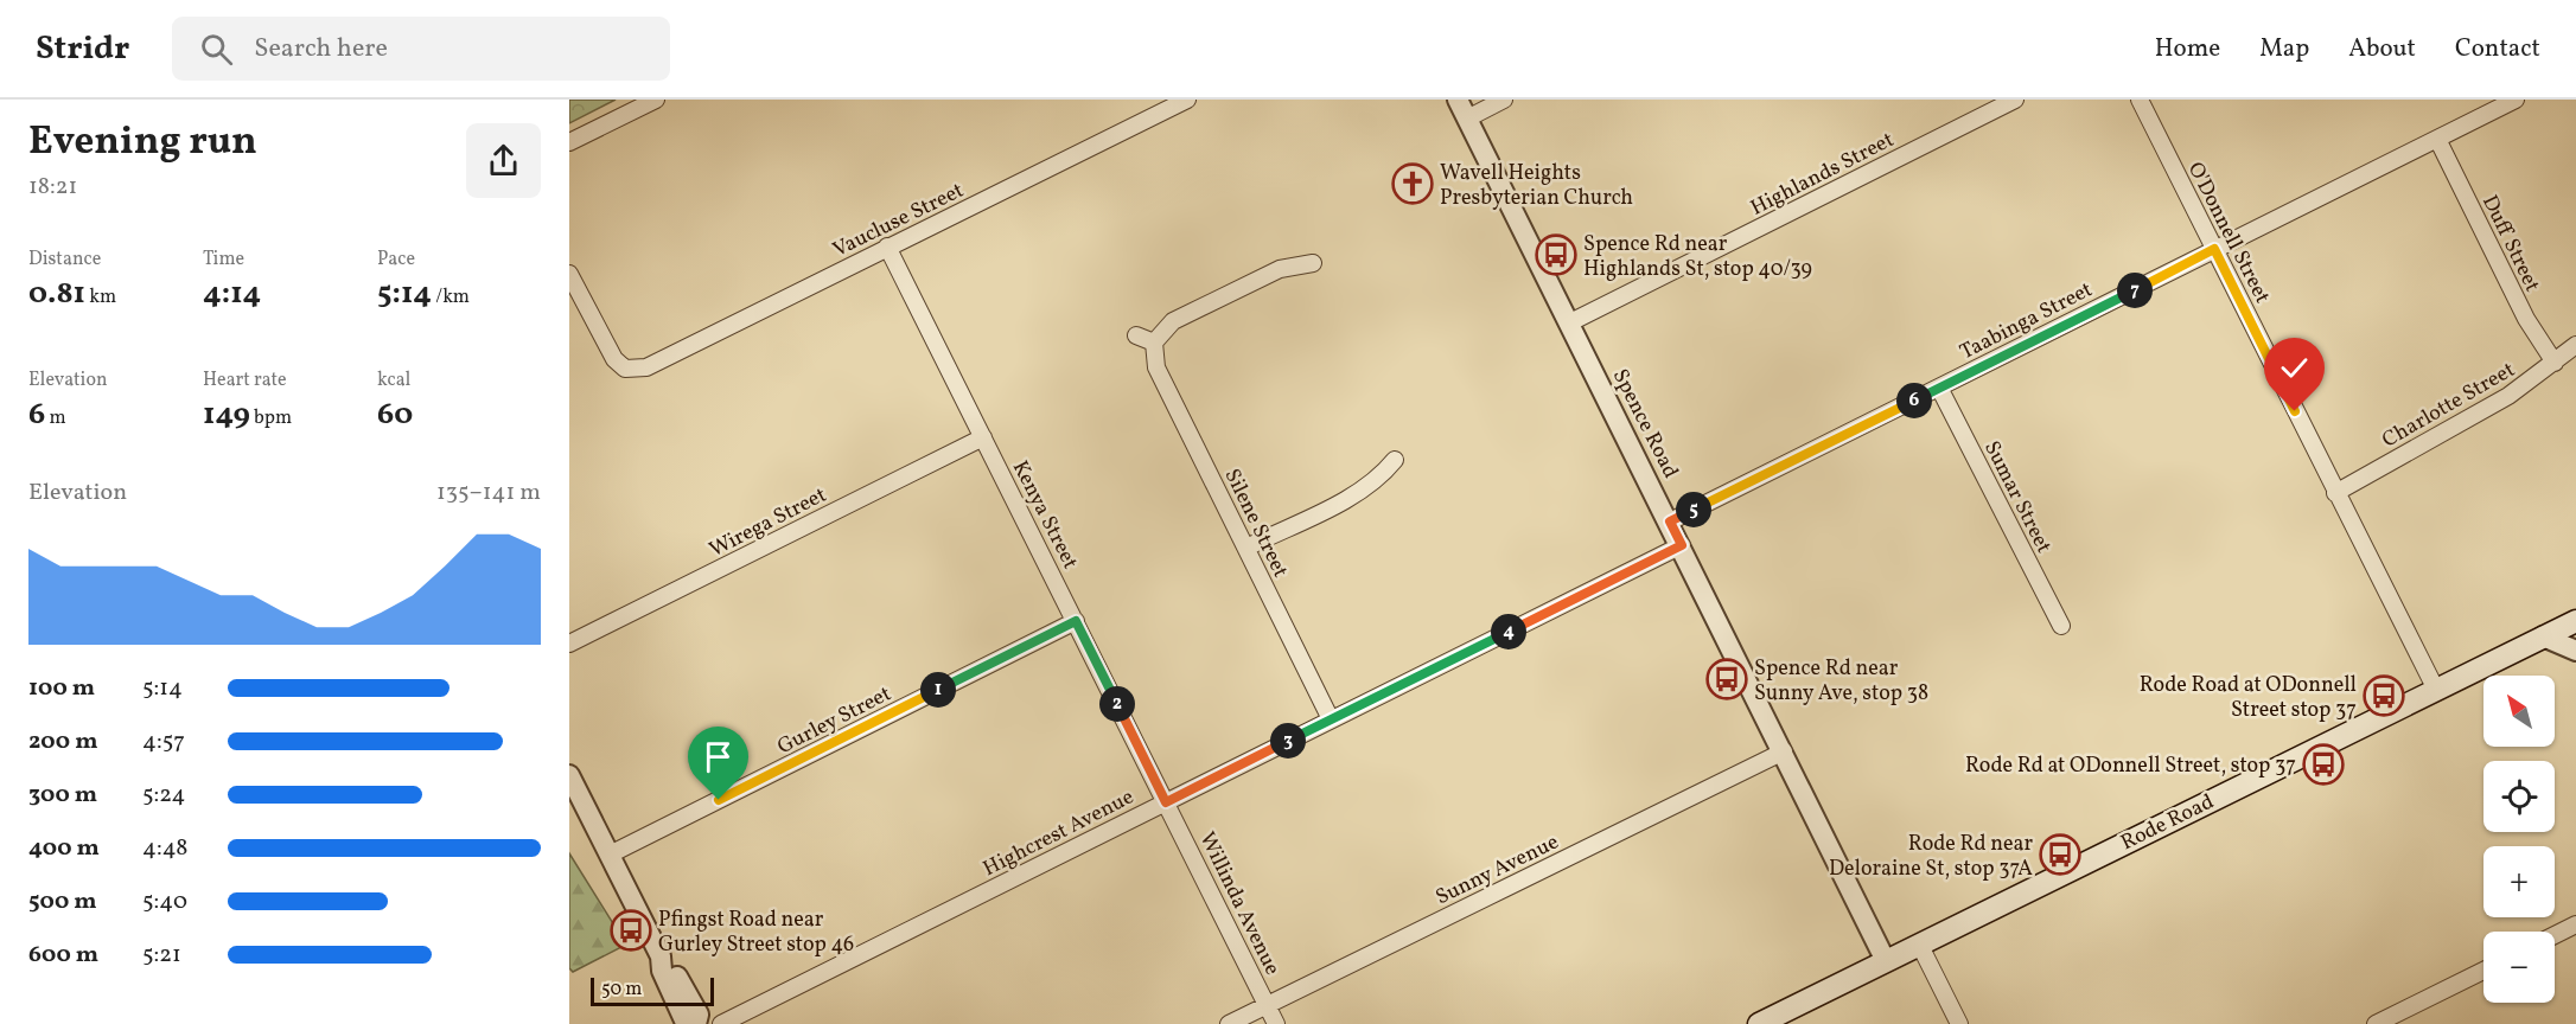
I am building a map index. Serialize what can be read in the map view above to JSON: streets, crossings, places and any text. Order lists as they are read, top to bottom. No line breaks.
{"streets":{"main road":["Rode Road"],"street":["Highlands Street","Vaucluse Street","O'Donnell Street","Duff Street","Taabinga Street","Charlotte Street","Spence Road","Sumar Street","Kenya Street","Wirega Street","Silene Street","Gurley Street","Highcrest Avenue","Sunny Avenue","Willinda Avenue"]},"crossings":[["Highlands Street","Spence Road"],["Vaucluse Street","Kenya Street"],["O'Donnell Street","Taabinga Street"],["O'Donnell Street","Charlotte Street"],["O'Donnell Street","Rode Road"],["Duff Street","Taabinga Street"],["Duff Street","Charlotte Street"],["Taabinga Street","Spence Road"],["Taabinga Street","Sumar Street"],["Spence Road","Rode Road"],["Spence Road","Highcrest Avenue"],["Spence Road","Sunny Avenue"],["Kenya Street","Wirega Street"],["Kenya Street","Gurley Street"],["Kenya Street","Highcrest Avenue"],["Kenya Street","Willinda Avenue"],["Silene Street","Highcrest Avenue"],["Highcrest Avenue","Willinda Avenue"],["Sunny Avenue","Willinda Avenue"]],"places":{"church":["Wavell Heights Presbyterian Church"],"bus stop":["Spence Rd near Highlands St, stop 40/39","Spence Rd near Sunny Ave, stop 38","Rode Road at ODonnell Street stop 37","Rode Rd at ODonnell Street, stop 37","Rode Rd near Deloraine St, stop 37A","Pfingst Road near Gurley Street stop 46"]},"scale_bar":"50 m","north":"top left","page":{"header":"Stridr","search":"Search here","nav":["Home","Map","About","Contact"],"heading":["Evening run","18:21"],"stats":[["Distance","0.81 km"],["Time","4:14"],["Pace","5:14 /km"],["Elevation","6 m"],["Heart rate","149 bpm"],["kcal","60"]],"pins":["7","6","5","4","1","2","3"],"chart":["Elevation","135–141 m"],"list":[{"name":"100 m","note":"5:14"},{"name":"200 m","note":"4:57"},{"name":"300 m","note":"5:24"},{"name":"400 m","note":"4:48"},{"name":"500 m","note":"5:40"},{"name":"600 m","note":"5:21"}],"map_buttons":["+","−"],"scale":"50 m"}}
